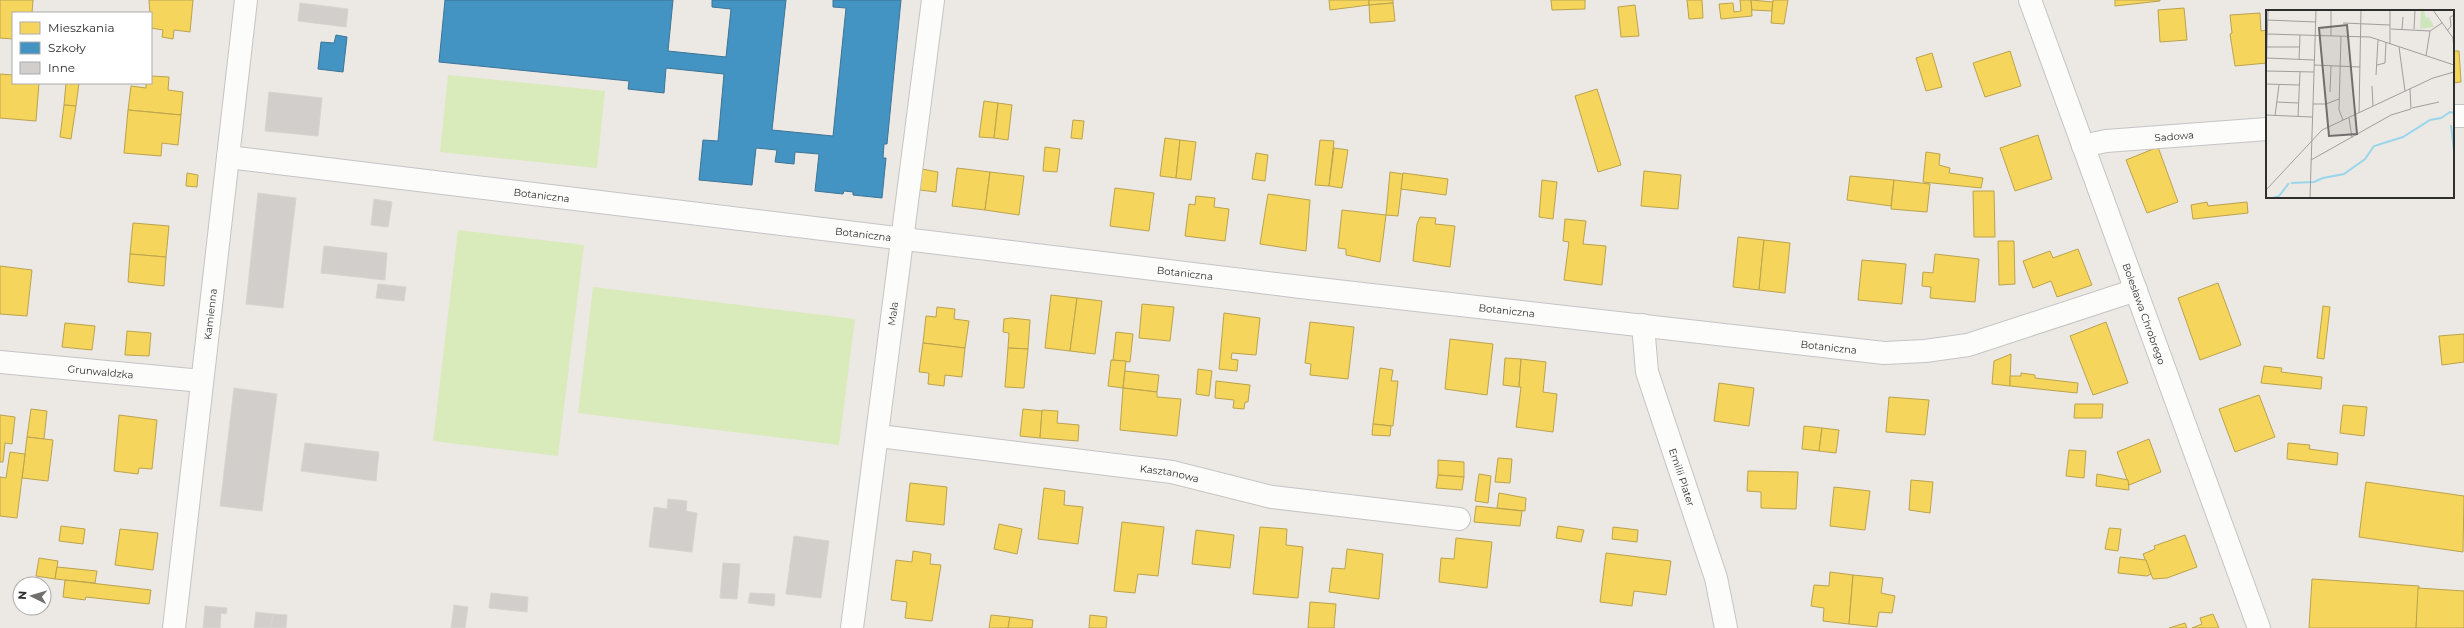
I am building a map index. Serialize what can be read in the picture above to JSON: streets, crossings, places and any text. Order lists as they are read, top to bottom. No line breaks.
{"streets":{"street":["Sadowa","Botaniczna","Kamienna","Mała","Bolesława Chrobrego","Grunwaldzka","Kasztanowa","Emilii Plater"]},"crossings":[["Sadowa","Bolesława Chrobrego"],["Botaniczna","Kamienna"],["Botaniczna","Mała"],["Botaniczna","Bolesława Chrobrego"],["Botaniczna","Emilii Plater"],["Kamienna","Grunwaldzka"],["Mała","Kasztanowa"]],"legend":["Mieszkania","Szkoły","Inne"],"north":"left"}
